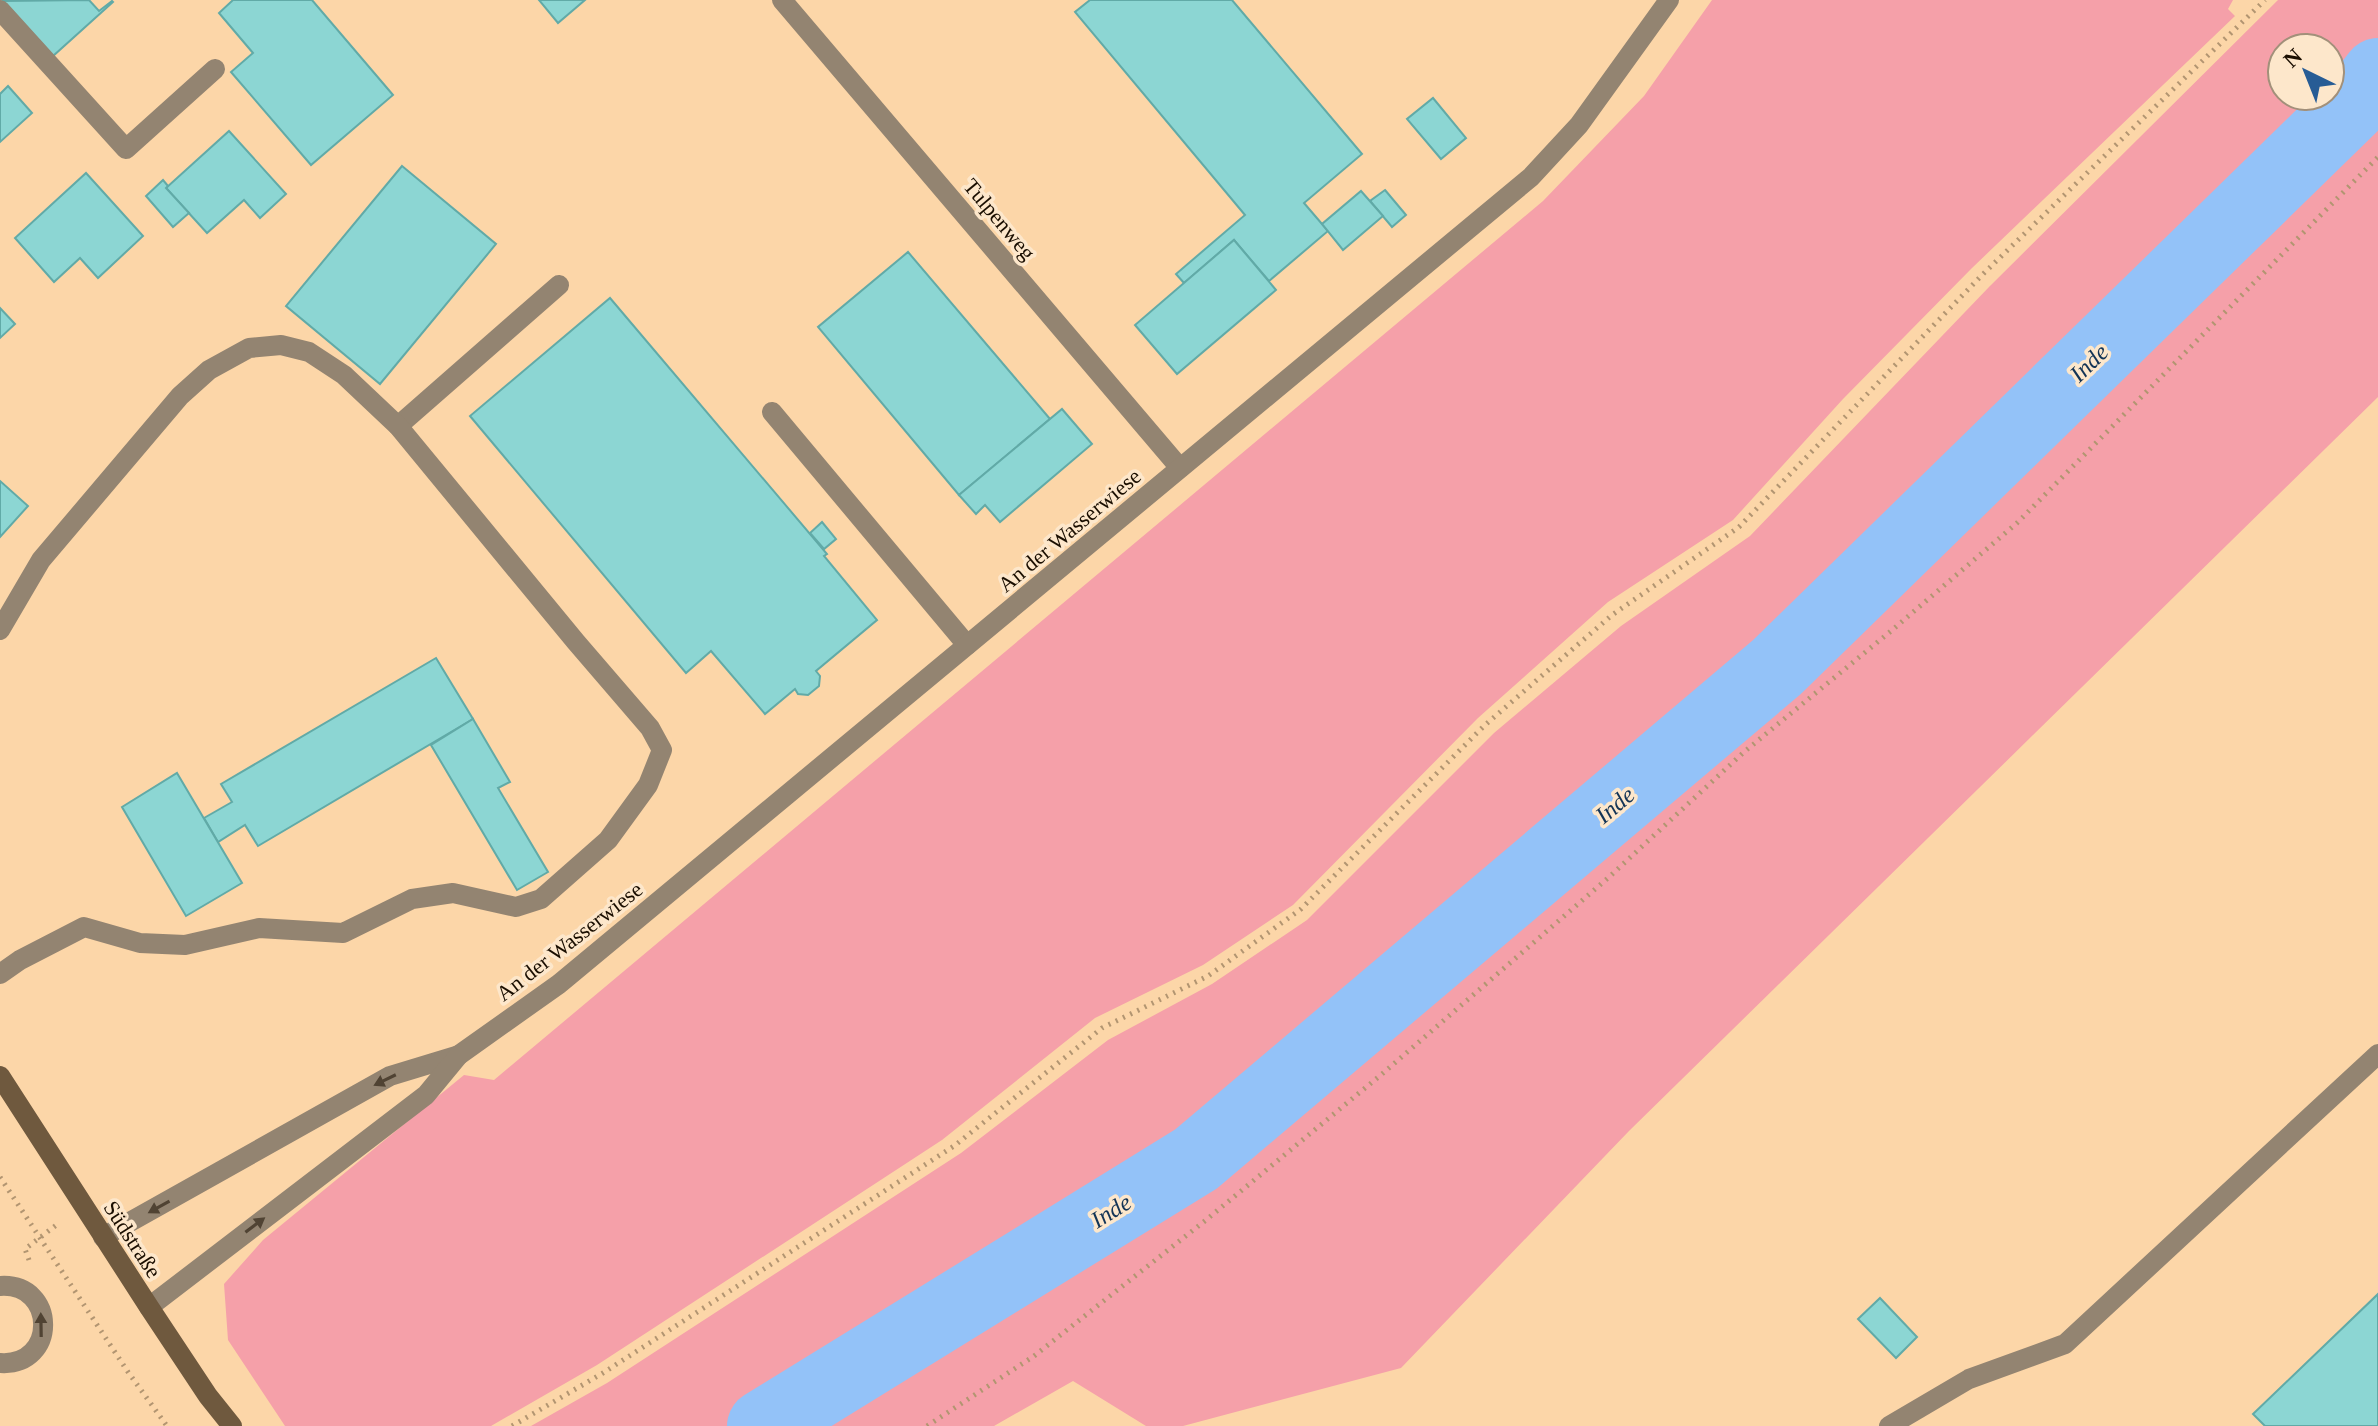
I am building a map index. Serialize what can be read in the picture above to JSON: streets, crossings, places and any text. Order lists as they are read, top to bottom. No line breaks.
{"streets":{"main road":["Südstraße"],"street":["Tulpenweg","An der Wasserwiese"]},"crossings":[["Tulpenweg","An der Wasserwiese"],["An der Wasserwiese","Südstraße"]],"water":["Inde"],"north":"top left"}
